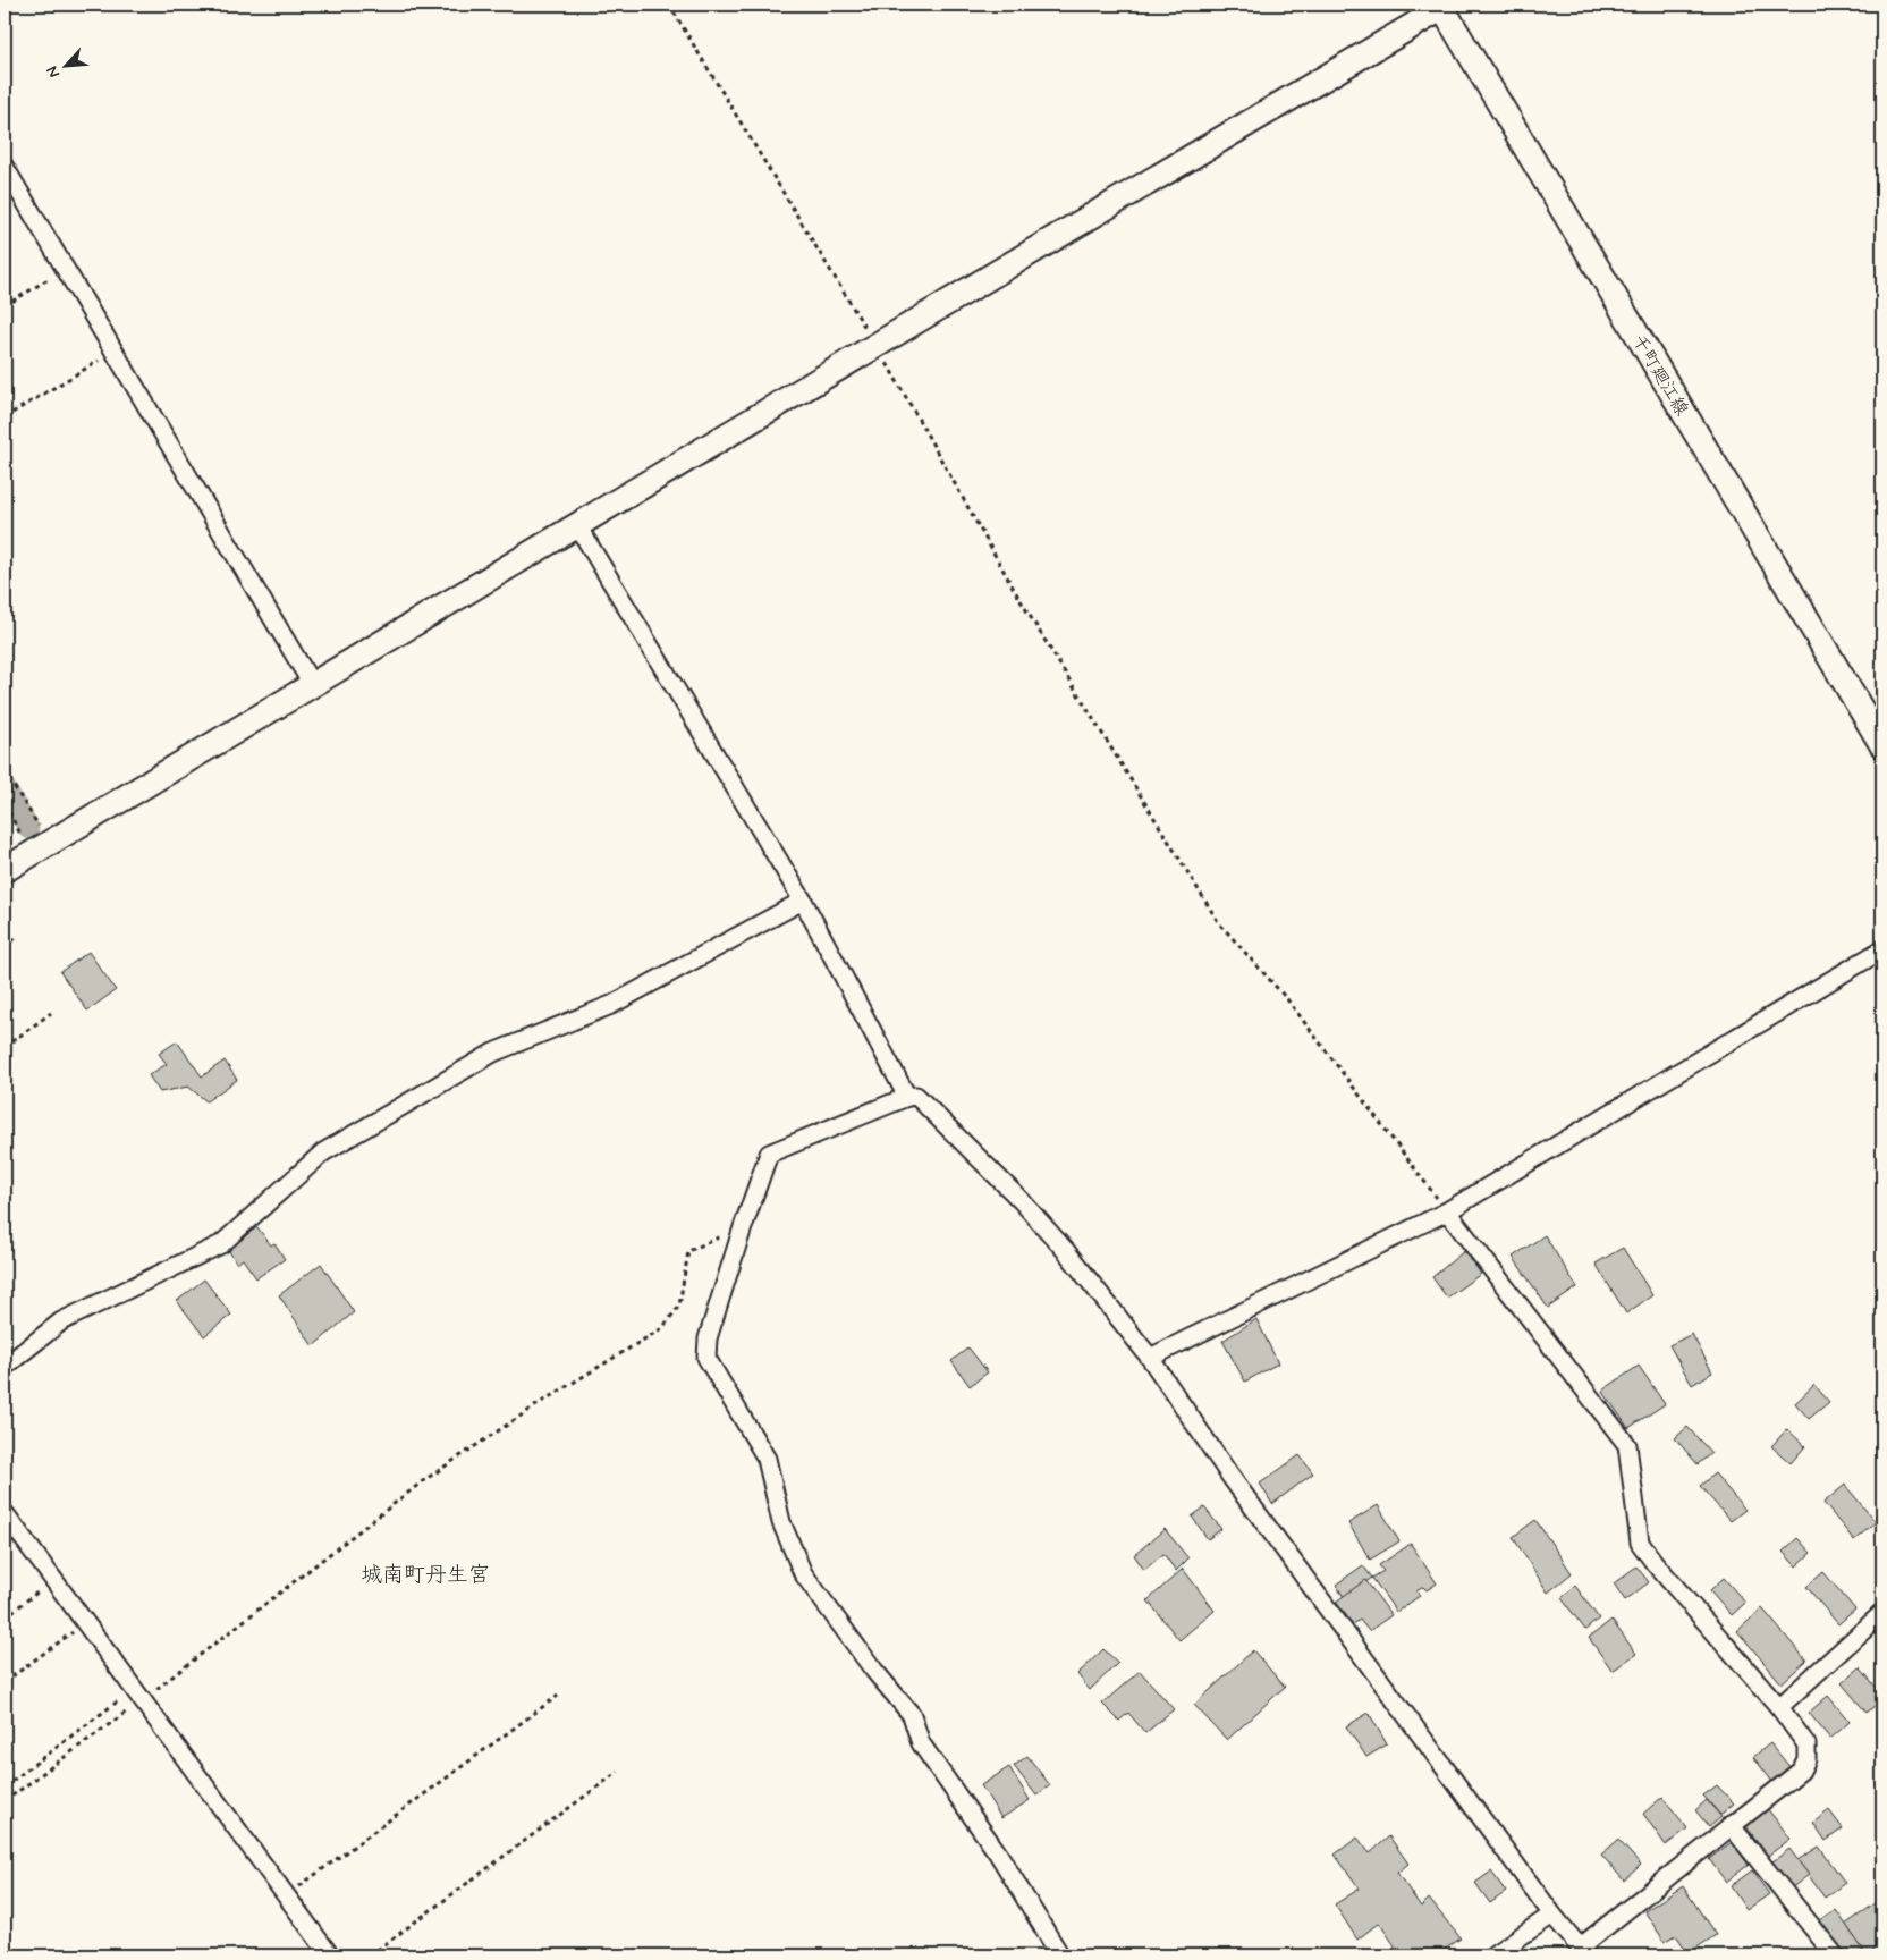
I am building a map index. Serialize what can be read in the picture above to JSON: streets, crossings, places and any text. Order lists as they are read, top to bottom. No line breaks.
{"streets":{"street":["千町廻江線"]},"districts":["城南町丹生宮"],"north":"bottom left"}
